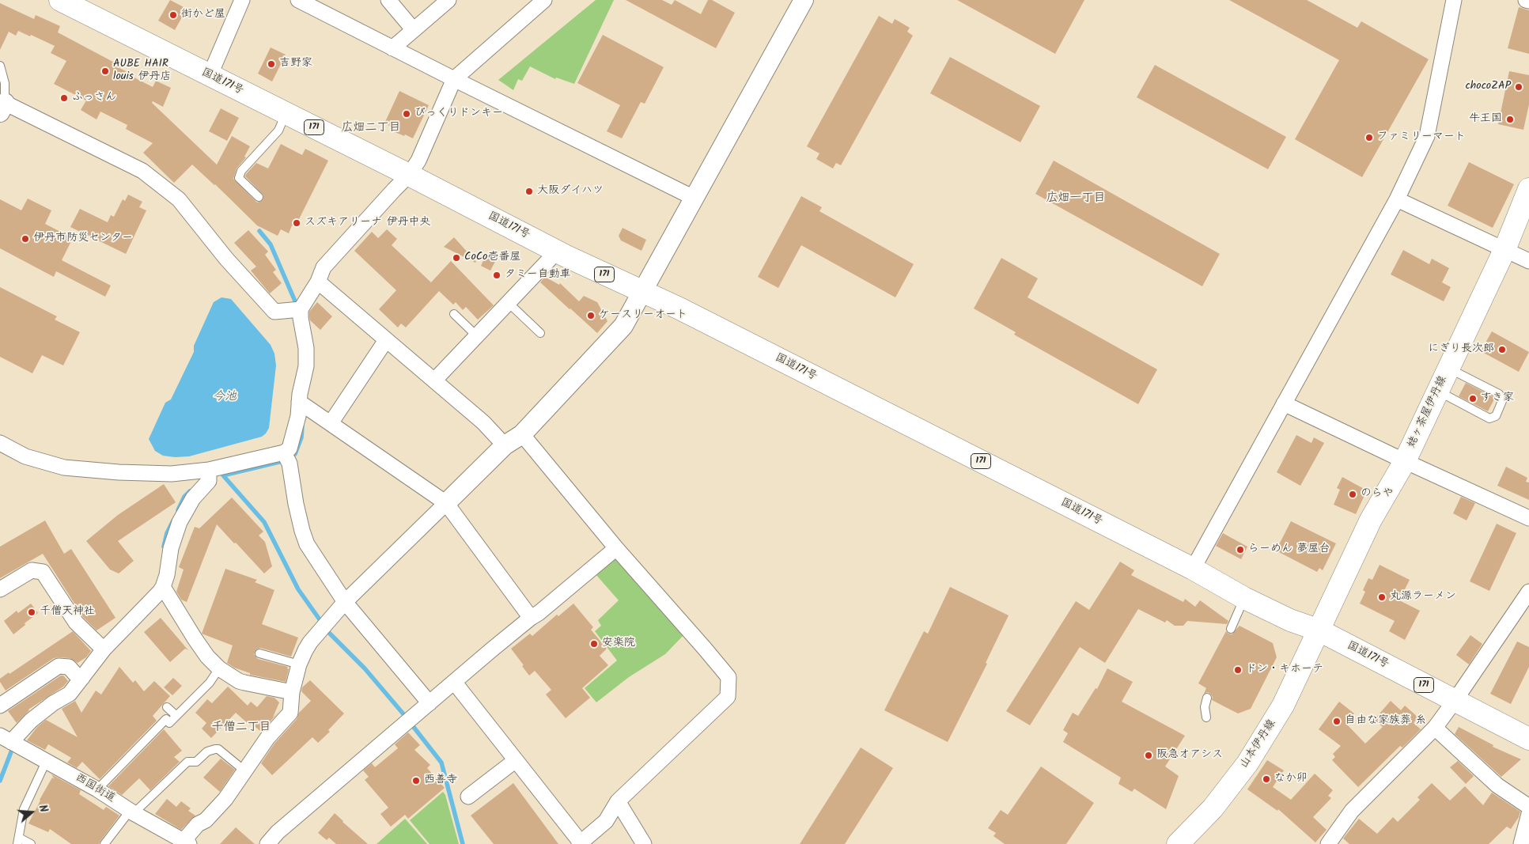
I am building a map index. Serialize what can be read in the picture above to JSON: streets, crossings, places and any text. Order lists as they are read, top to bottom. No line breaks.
{"streets":{"main road":["国道171号","171","姥ヶ茶屋伊丹線","山本伊丹線"],"street":["西国街道"]},"crossings":[["国道171号","姥ヶ茶屋伊丹線"],["国道171号","山本伊丹線"],["姥ヶ茶屋伊丹線","山本伊丹線"]],"districts":["広畑二丁目","広畑一丁目","千僧二丁目"],"water":["今池"],"places":["街かど屋","吉野家","AUBE HAIR louis 伊丹店","chocoZAP","ふっさん","びっくりドンキー","牛王国","ファミリーマート","大阪ダイハツ","スズキアリーナ 伊丹中央","伊丹市防災センター","CoCo壱番屋","タミー自動車","ケースリーオート","にぎり長次郎","すき家","のらや","らーめん 夢屋台","丸源ラーメン","千僧天神社","安楽院","ドン・キホーテ","自由な家族葬 糸","阪急オアシス","なか卯","西善寺"],"north":"right"}
